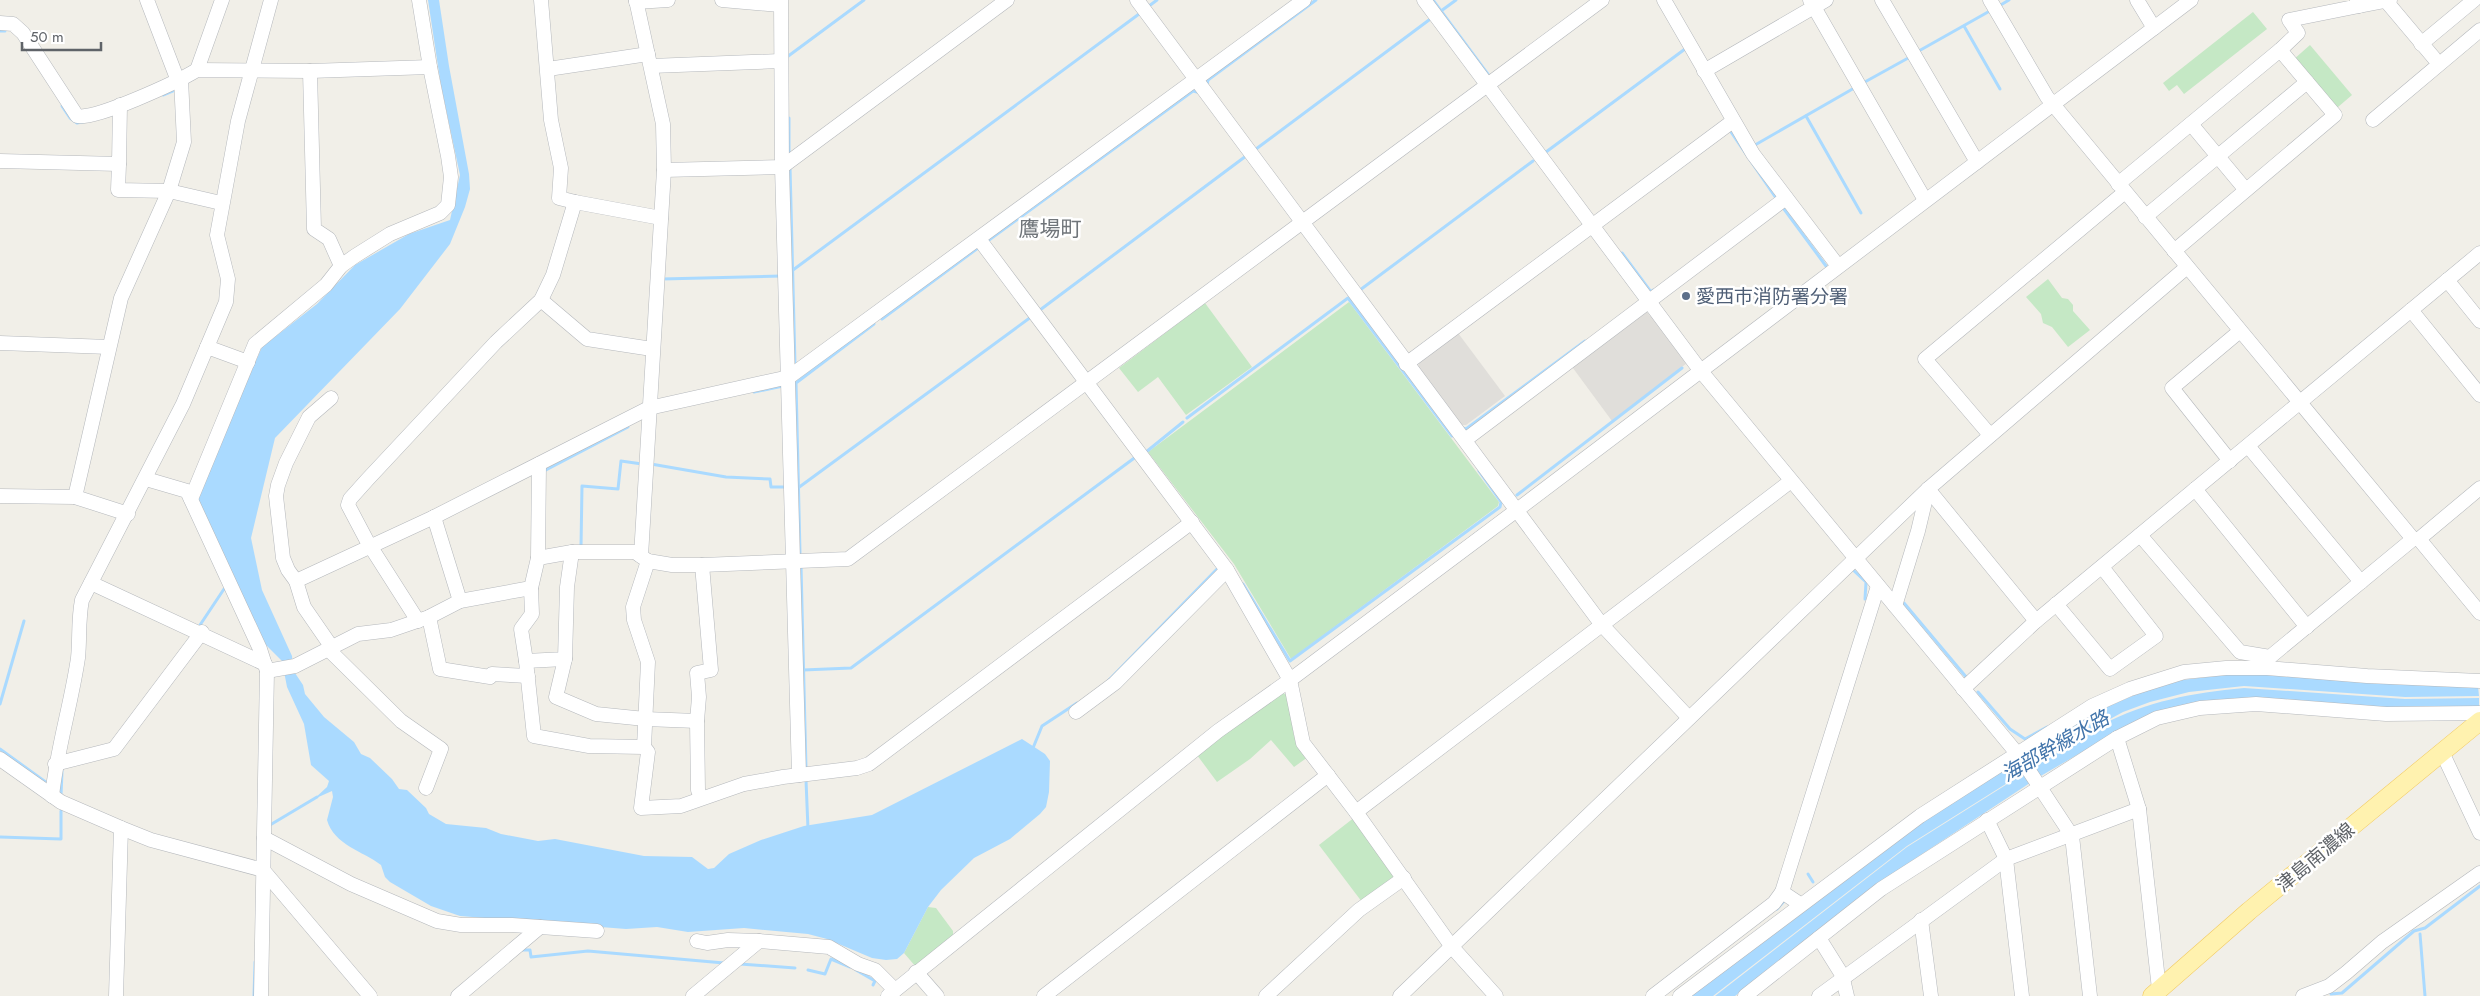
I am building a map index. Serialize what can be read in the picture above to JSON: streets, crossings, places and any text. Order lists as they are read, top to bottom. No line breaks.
{"streets":{"main road":["津島南濃線"]},"districts":["鷹場町"],"water":["海部幹線水路"],"places":["愛西市消防署分署"],"scale_bar":"50 m"}
